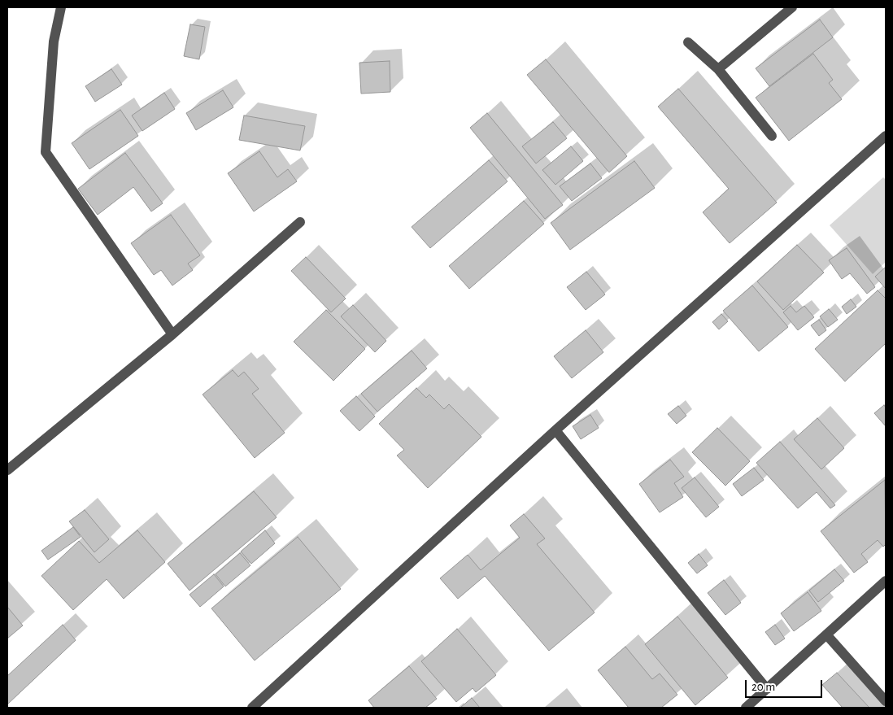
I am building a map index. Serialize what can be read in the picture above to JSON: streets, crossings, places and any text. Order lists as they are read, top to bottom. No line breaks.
{"scale_bar":"20 m"}
